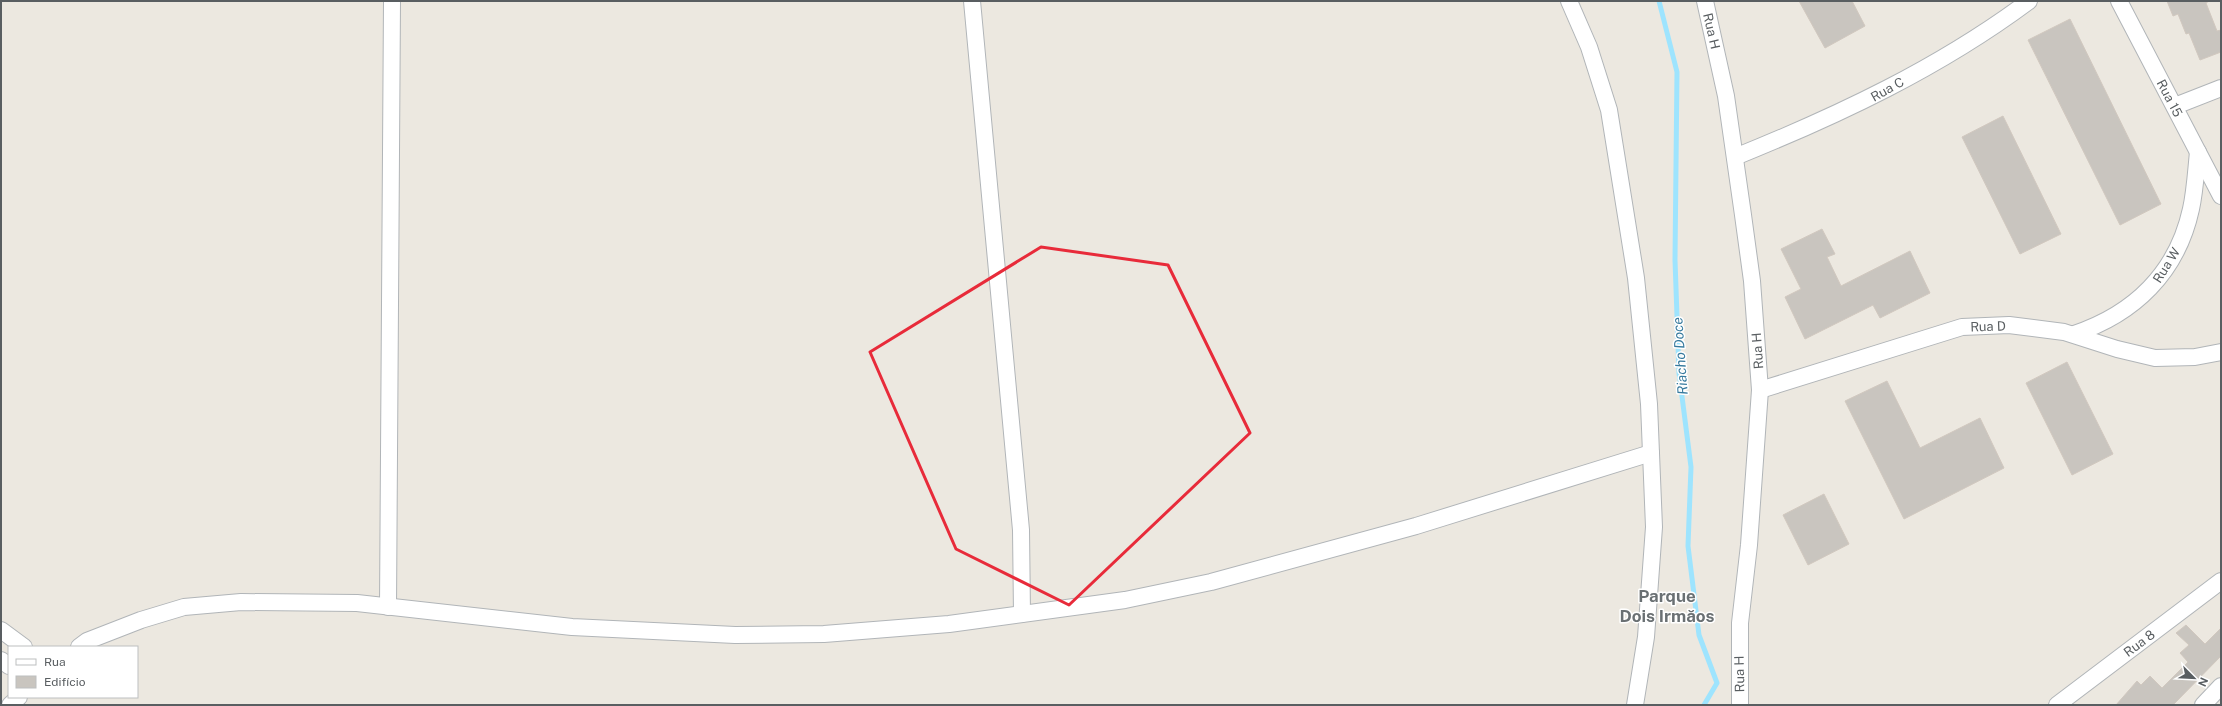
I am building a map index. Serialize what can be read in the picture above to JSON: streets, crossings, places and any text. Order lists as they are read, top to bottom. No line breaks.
{"streets":{"street":["Rua H","Rua C","Rua 15","Rua W","Rua D","Rua 8"]},"crossings":[["Rua H","Rua C"],["Rua H","Rua D"],["Rua 15","Rua W"],["Rua W","Rua D"]],"districts":["Parque Dois Irmăos"],"water":["Riacho Doce"],"legend":["Rua","Edifício"],"north":"bottom right"}
